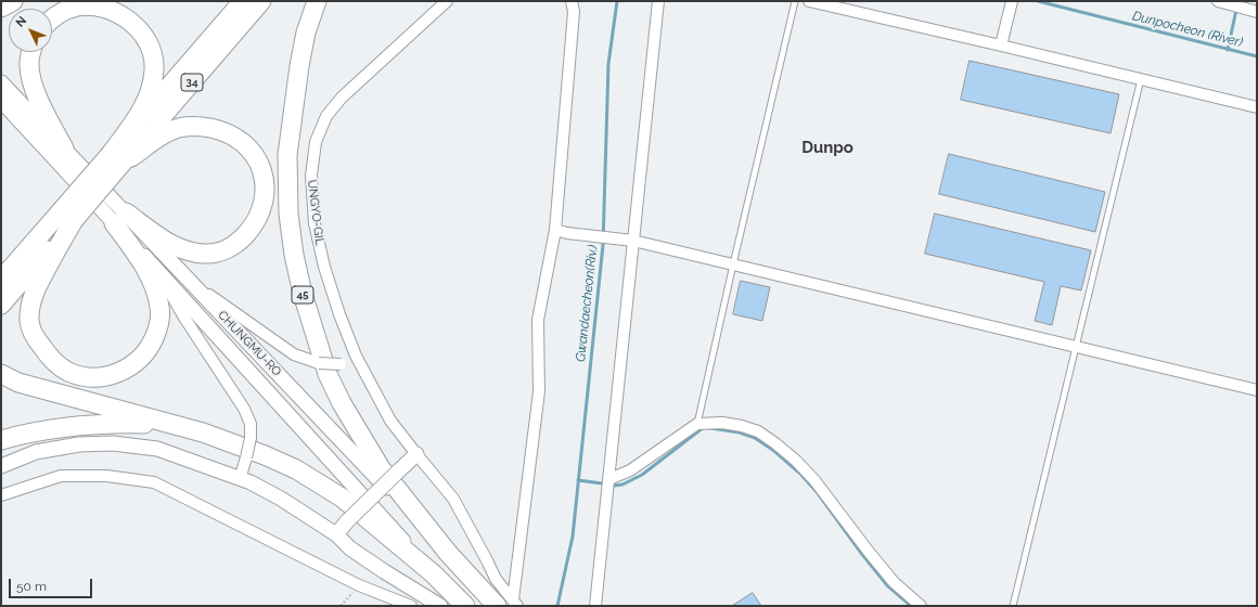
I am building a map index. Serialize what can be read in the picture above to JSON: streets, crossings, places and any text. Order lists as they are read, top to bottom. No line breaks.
{"streets":{"main road":["34","45","CHUNGMU-RO"],"street":["UNGYO-GIL"]},"crossings":[["UNGYO-GIL","CHUNGMU-RO"],["45","CHUNGMU-RO"]],"districts":["Dunpo"],"water":["Dunpocheon (River)","Gwandaecheon(Riv.)"],"scale_bar":"50 m","north":"top left"}
